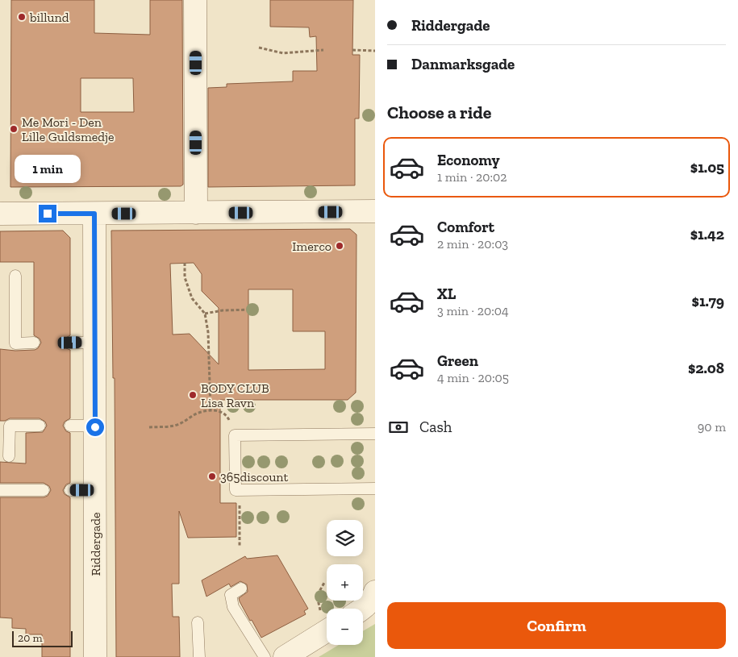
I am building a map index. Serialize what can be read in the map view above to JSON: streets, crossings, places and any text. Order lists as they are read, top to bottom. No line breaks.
{"streets":{"street":["Riddergade"]},"places":["billund","Me Mori - Den Lille Guldsmedje","Imerco","BODY CLUB Lisa Ravn","365discount"],"scale_bar":"20 m","page":{"banner":["Riddergade","Danmarksgade"],"heading":"Choose a ride","list":[{"name":"Economy","note":"1 min · 20:02","value":"$1.05"},{"name":"Comfort","note":"2 min · 20:03","value":"$1.42"},{"name":"XL","note":"3 min · 20:04","value":"$1.79"},{"name":"Green","note":"4 min · 20:05","value":"$2.08"}],"bubble":"1 min","pay":["Cash","90 m"],"map_buttons":["+","−"],"buttons":"Confirm","scale":"20 m"}}
